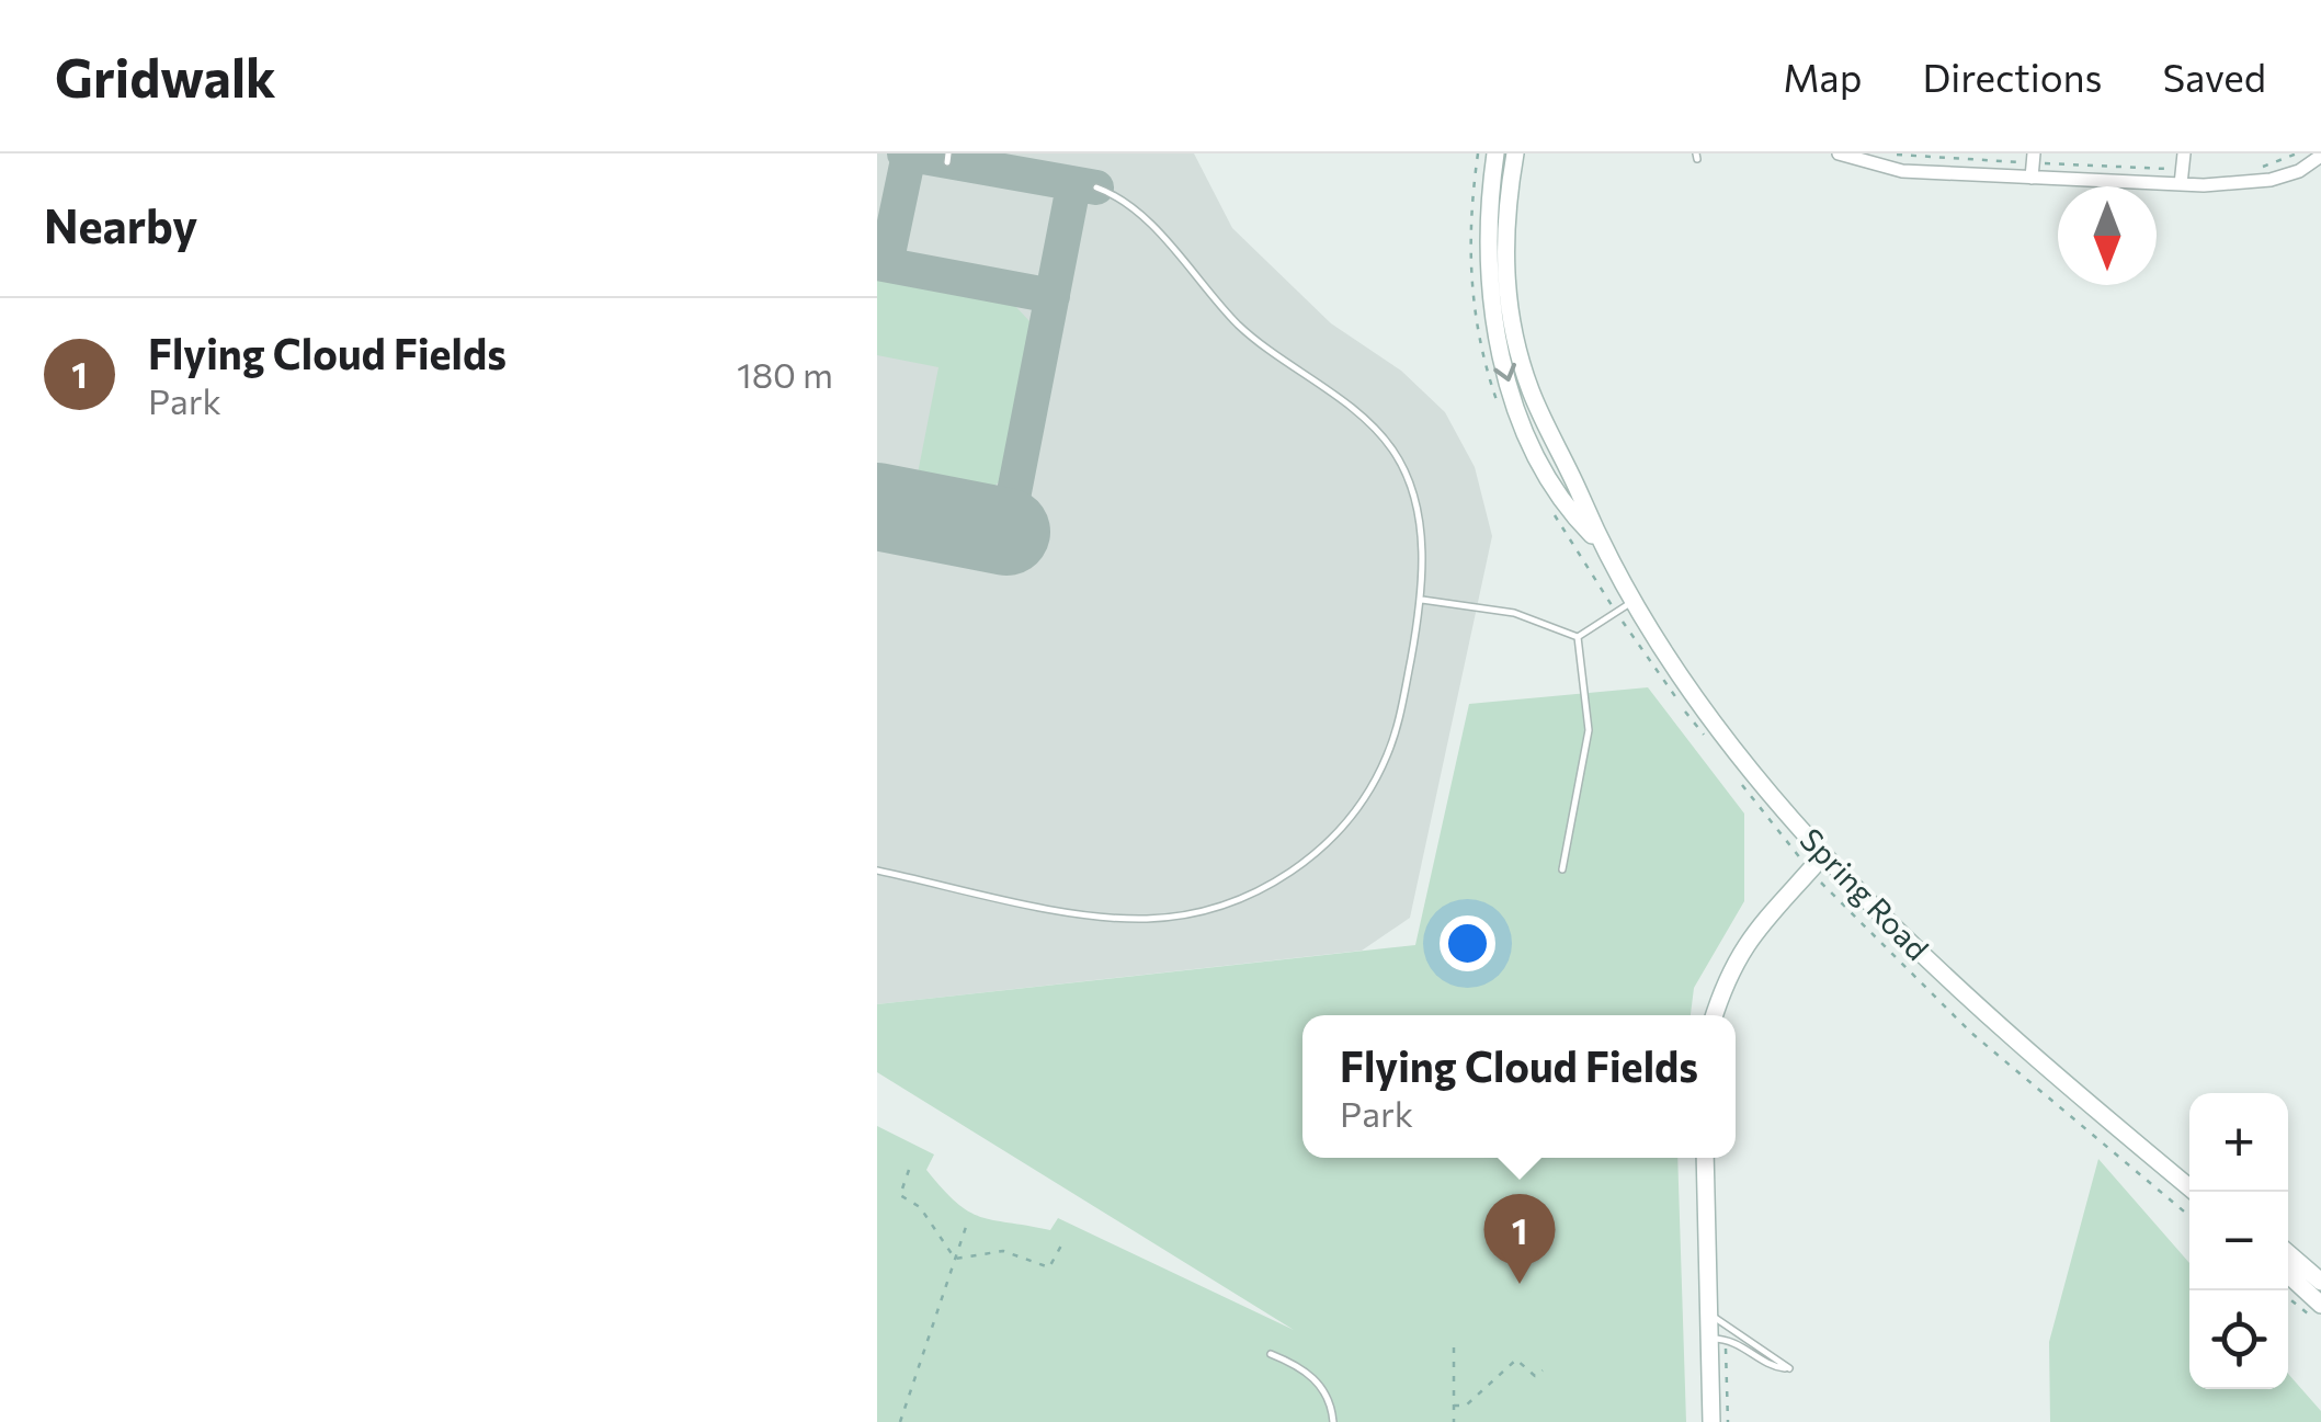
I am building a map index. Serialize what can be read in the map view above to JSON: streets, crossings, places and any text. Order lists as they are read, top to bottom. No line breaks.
{"streets":{"main road":["Spring Road"]},"north":"bottom","page":{"header":"Gridwalk","nav":["Map","Directions","Saved"],"heading":"Nearby","list":[{"mark":"1","name":"Flying Cloud Fields","note":"Park","value":"180 m"}],"popup":["Flying Cloud Fields","Park"],"map_buttons":["+","−"],"pins":"1"}}
